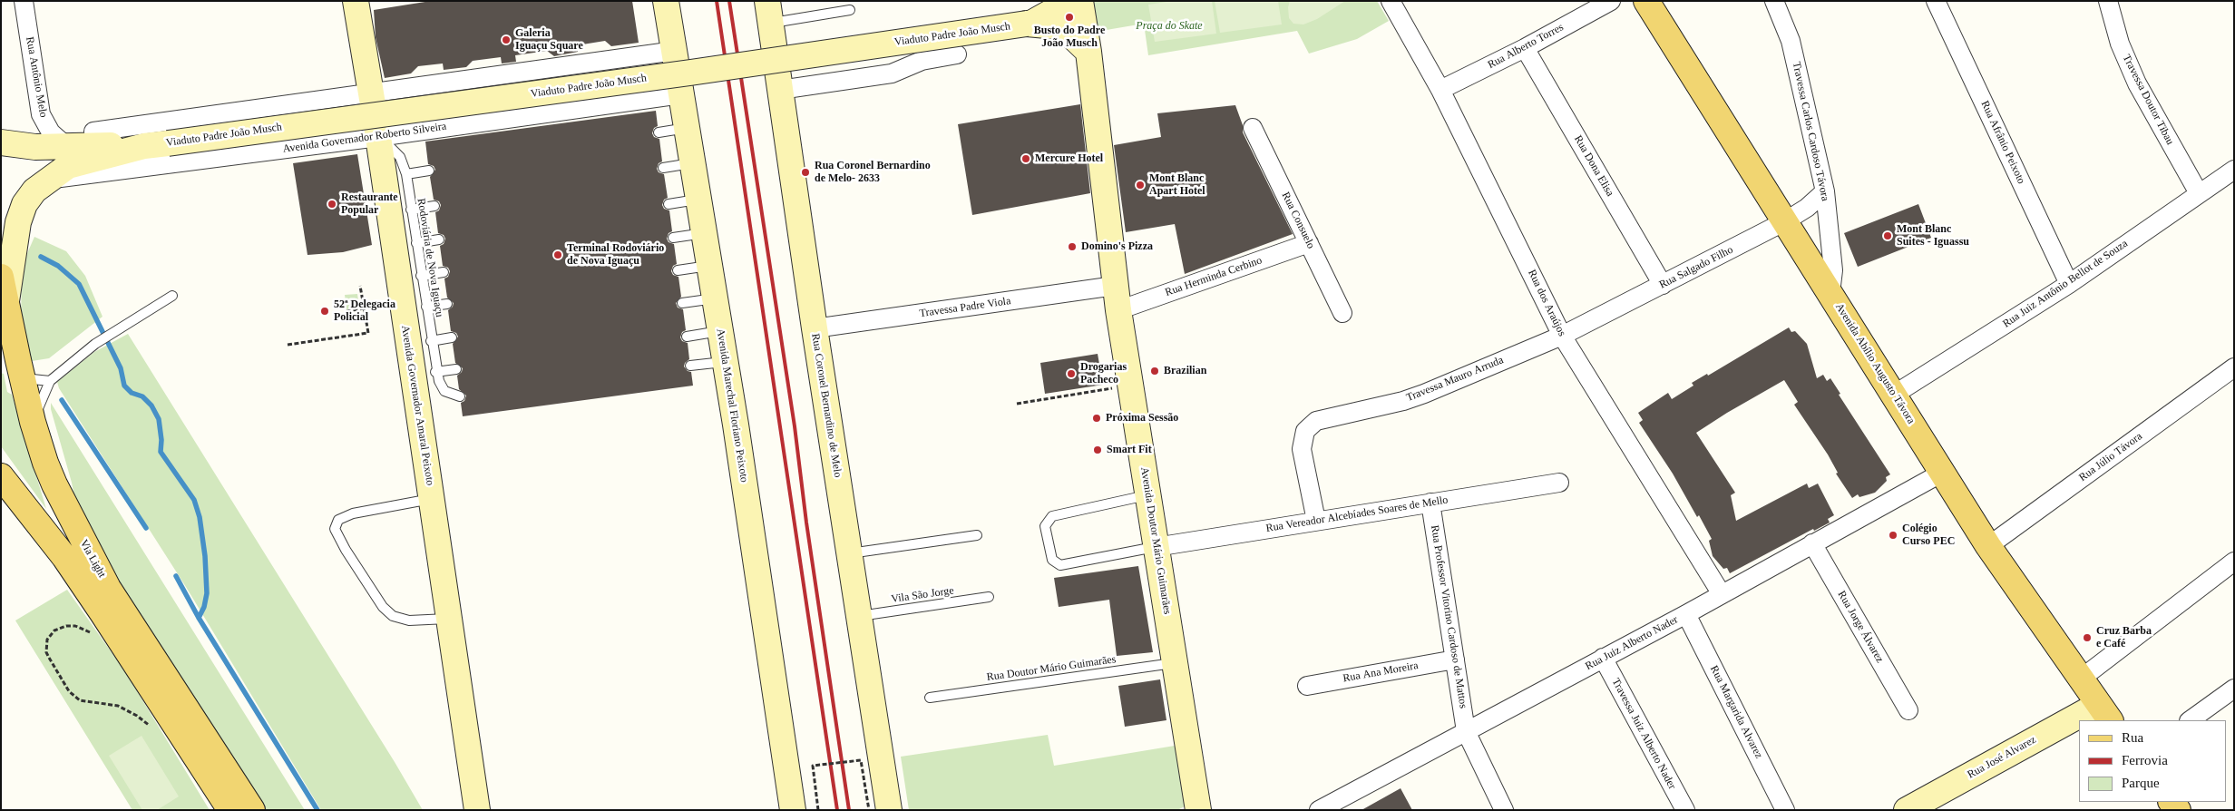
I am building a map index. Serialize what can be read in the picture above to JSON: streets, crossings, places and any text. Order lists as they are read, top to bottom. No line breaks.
{"streets":{"main road":["Viaduto Padre João Musch","Avenida Abílio Augusto Távora","Avenida Governador Amaral Peixoto","Avenida Marechal Floriano Peixoto","Rua Coronel Bernardino de Melo","Avenida Doutor Mário Guimarães","Via Light","Rua José Alvarez"],"street":["Rua Alberto Torres","Rua Antônio Melo","Travessa Doutor Tibau","Travessa Carlos Cardoso Távora","Avenida Governador Roberto Silveira","Rua Afrânio Peixoto","Rua Dona Elisa","Rua Consuelo","Rua Salgado Filho","Rua Herminda Cerbino","Rua Juiz Antônio Bellot de Souza","Rua dos Araújos","Travessa Padre Viola","Travessa Mauro Arruda","Rua Júlio Távora","Rua Vereador Alcebíades Soares de Mello","Rua Professor Vitorino Cardoso de Mattos","Rua Jorge Álvarez","Rua Juiz Alberto Nader","Rua Ana Moreira","Rua Margarida Alvarez","Travessa Juiz Alberto Nader"],"lane":["Rodoviária de Nova Iguaçu","Vila São Jorge","Rua Doutor Mário Guimarães"]},"crossings":[["Viaduto Padre João Musch","Rua Antônio Melo"],["Viaduto Padre João Musch","Avenida Governador Roberto Silveira"],["Viaduto Padre João Musch","Avenida Doutor Mário Guimarães"],["Rua Alberto Torres","Rua Dona Elisa"],["Rua Alberto Torres","Rua dos Araújos"],["Travessa Doutor Tibau","Rua Juiz Antônio Bellot de Souza"],["Travessa Carlos Cardoso Távora","Rua Salgado Filho"],["Travessa Carlos Cardoso Távora","Avenida Abílio Augusto Távora"],["Avenida Governador Roberto Silveira","Rodoviária de Nova Iguaçu"],["Avenida Governador Roberto Silveira","Avenida Governador Amaral Peixoto"],["Avenida Governador Roberto Silveira","Avenida Marechal Floriano Peixoto"],["Rua Afrânio Peixoto","Rua Juiz Antônio Bellot de Souza"],["Rua Dona Elisa","Rua Salgado Filho"],["Rua Consuelo","Rua Herminda Cerbino"],["Rodoviária de Nova Iguaçu","Avenida Governador Amaral Peixoto"],["Rua Salgado Filho","Rua dos Araújos"],["Rua Salgado Filho","Avenida Abílio Augusto Távora"],["Rua Salgado Filho","Travessa Mauro Arruda"],["Rua Herminda Cerbino","Avenida Doutor Mário Guimarães"],["Rua Juiz Antônio Bellot de Souza","Avenida Abílio Augusto Távora"],["Rua dos Araújos","Travessa Mauro Arruda"],["Rua dos Araújos","Rua Juiz Alberto Nader"],["Travessa Padre Viola","Rua Coronel Bernardino de Melo"],["Travessa Padre Viola","Avenida Doutor Mário Guimarães"],["Avenida Abílio Augusto Távora","Rua Júlio Távora"],["Avenida Abílio Augusto Távora","Rua Juiz Alberto Nader"],["Avenida Abílio Augusto Távora","Rua José Alvarez"],["Travessa Mauro Arruda","Rua Vereador Alcebíades Soares de Mello"],["Rua Coronel Bernardino de Melo","Vila São Jorge"],["Rua Vereador Alcebíades Soares de Mello","Avenida Doutor Mário Guimarães"],["Rua Vereador Alcebíades Soares de Mello","Rua Professor Vitorino Cardoso de Mattos"],["Avenida Doutor Mário Guimarães","Rua Doutor Mário Guimarães"],["Rua Professor Vitorino Cardoso de Mattos","Rua Juiz Alberto Nader"],["Rua Professor Vitorino Cardoso de Mattos","Rua Ana Moreira"],["Rua Jorge Álvarez","Rua Juiz Alberto Nader"],["Rua Juiz Alberto Nader","Rua Margarida Alvarez"],["Rua Juiz Alberto Nader","Travessa Juiz Alberto Nader"]],"parks":["Praça do Skate"],"places":["Busto do Padre João Musch","Galeria Iguaçu Square","Mercure Hotel","Rua Coronel Bernardino de Melo- 2633","Mont Blanc Apart Hotel","Restaurante Popular","Mont Blanc Suites - Iguassu","Domino's Pizza","Terminal Rodoviário de Nova Iguaçu","52ª Delegacia Policial","Brazilian","Drogarias Pacheco","Próxima Sessão","Smart Fit","Colégio Curso PEC","Cruz Barba e Café"],"legend":["Rua","Ferrovia","Parque"]}
